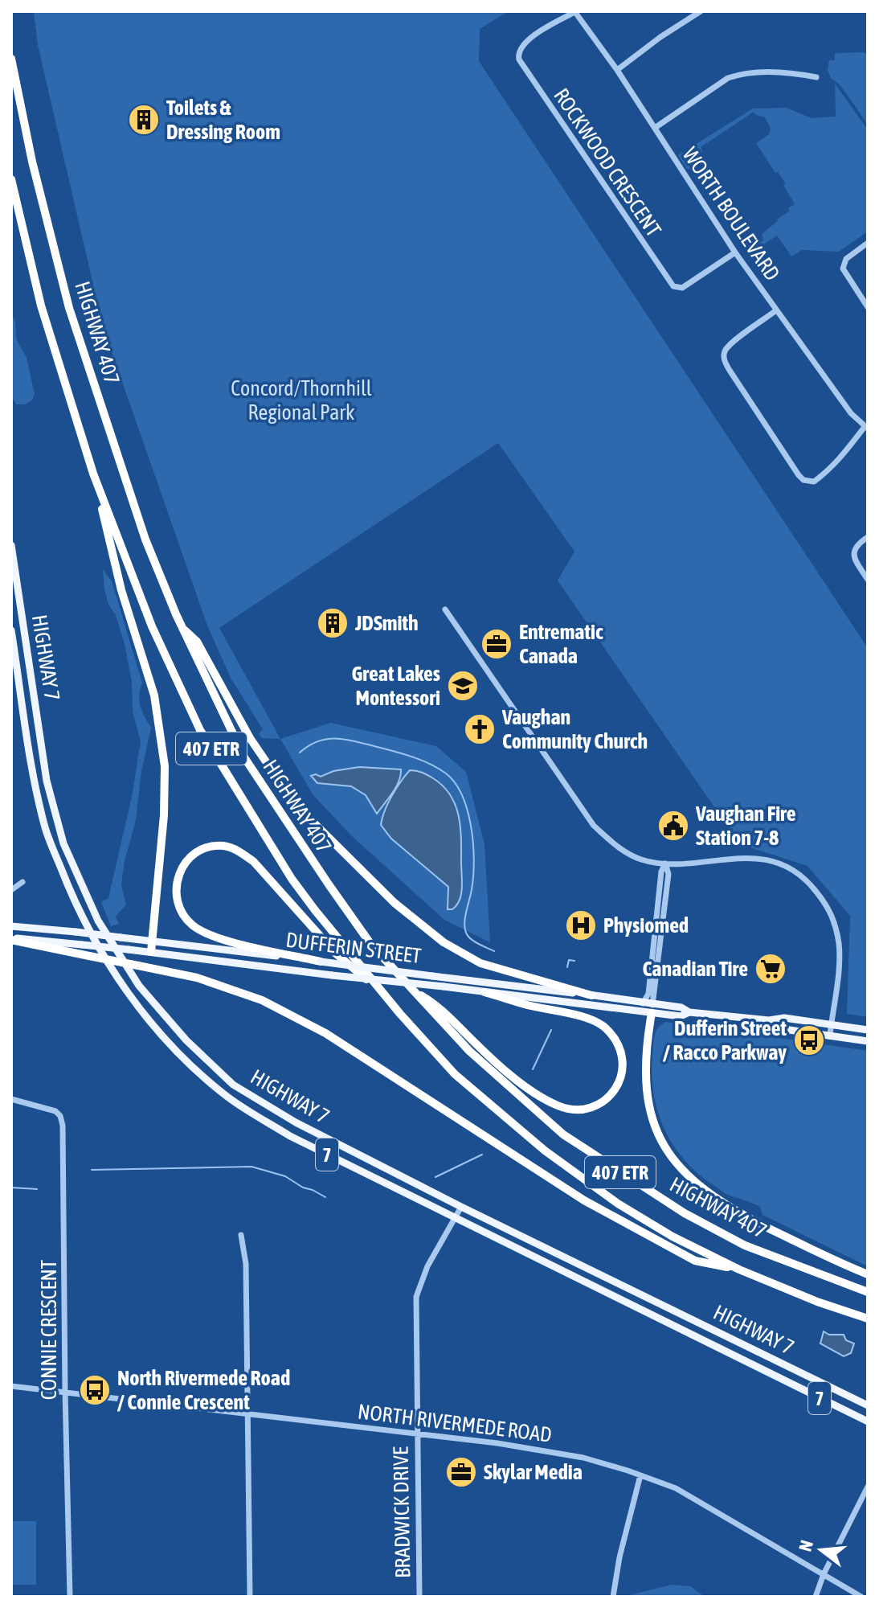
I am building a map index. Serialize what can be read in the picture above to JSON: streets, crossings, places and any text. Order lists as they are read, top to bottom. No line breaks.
{"streets":{"highway":["HIGHWAY 407","407 ETR"],"main road":["HIGHWAY 7","DUFFERIN STREET","7"],"street":["ROCKWOOD CRESCENT","WORTH BOULEVARD","CONNIE CRESCENT","NORTH RIVERMEDE ROAD","BRADWICK DRIVE"]},"crossings":[["ROCKWOOD CRESCENT","WORTH BOULEVARD"],["HIGHWAY 7","BRADWICK DRIVE"],["CONNIE CRESCENT","NORTH RIVERMEDE ROAD"],["NORTH RIVERMEDE ROAD","BRADWICK DRIVE"]],"parks":["Concord/Thornhill Regional Park"],"places":{"building":["Toilets & Dressing Room","JDSmith"],"office":["Entrematic Canada","Skylar Media"],"school or university":["Great Lakes Montessori"],"church":["Vaughan Community Church"],"public building":["Vaughan Fire Station 7-8"],"hospital":["Physiomed"],"supermarket":["Canadian Tire"],"bus stop":["Dufferin Street / Racco Parkway","North Rivermede Road / Connie Crescent"]},"north":"left"}
